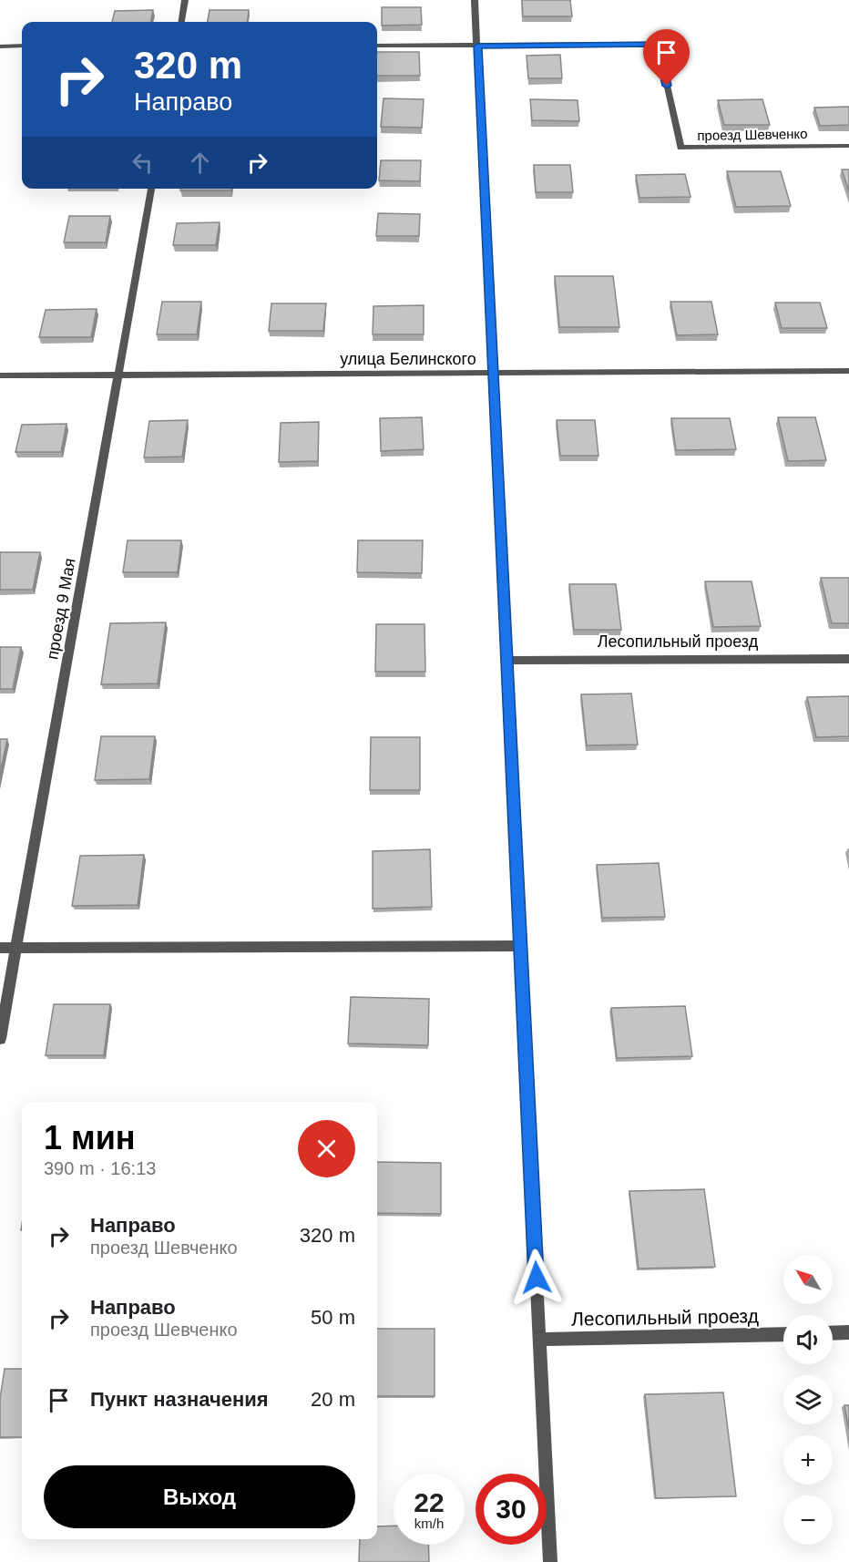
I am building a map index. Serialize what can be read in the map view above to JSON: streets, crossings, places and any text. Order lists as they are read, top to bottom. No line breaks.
{"streets":{"street":["проезд Шевченко","улица Белинского","проезд 9 Мая","Лесопильный проезд"]},"crossings":[["улица Белинского","проезд 9 Мая"]],"north":"top left","page":{"turn":["320 m","Направо"],"heading":["1 мин","390 m · 16:13"],"list":[{"name":"Направо","note":"проезд Шевченко","value":"320 m"},{"name":"Направо","note":"проезд Шевченко","value":"50 m"},{"name":"Пункт назначения","value":"20 m"}],"map_buttons":["+","−"],"buttons":"Выход","speed":"22 km/h","limit":"30"}}
